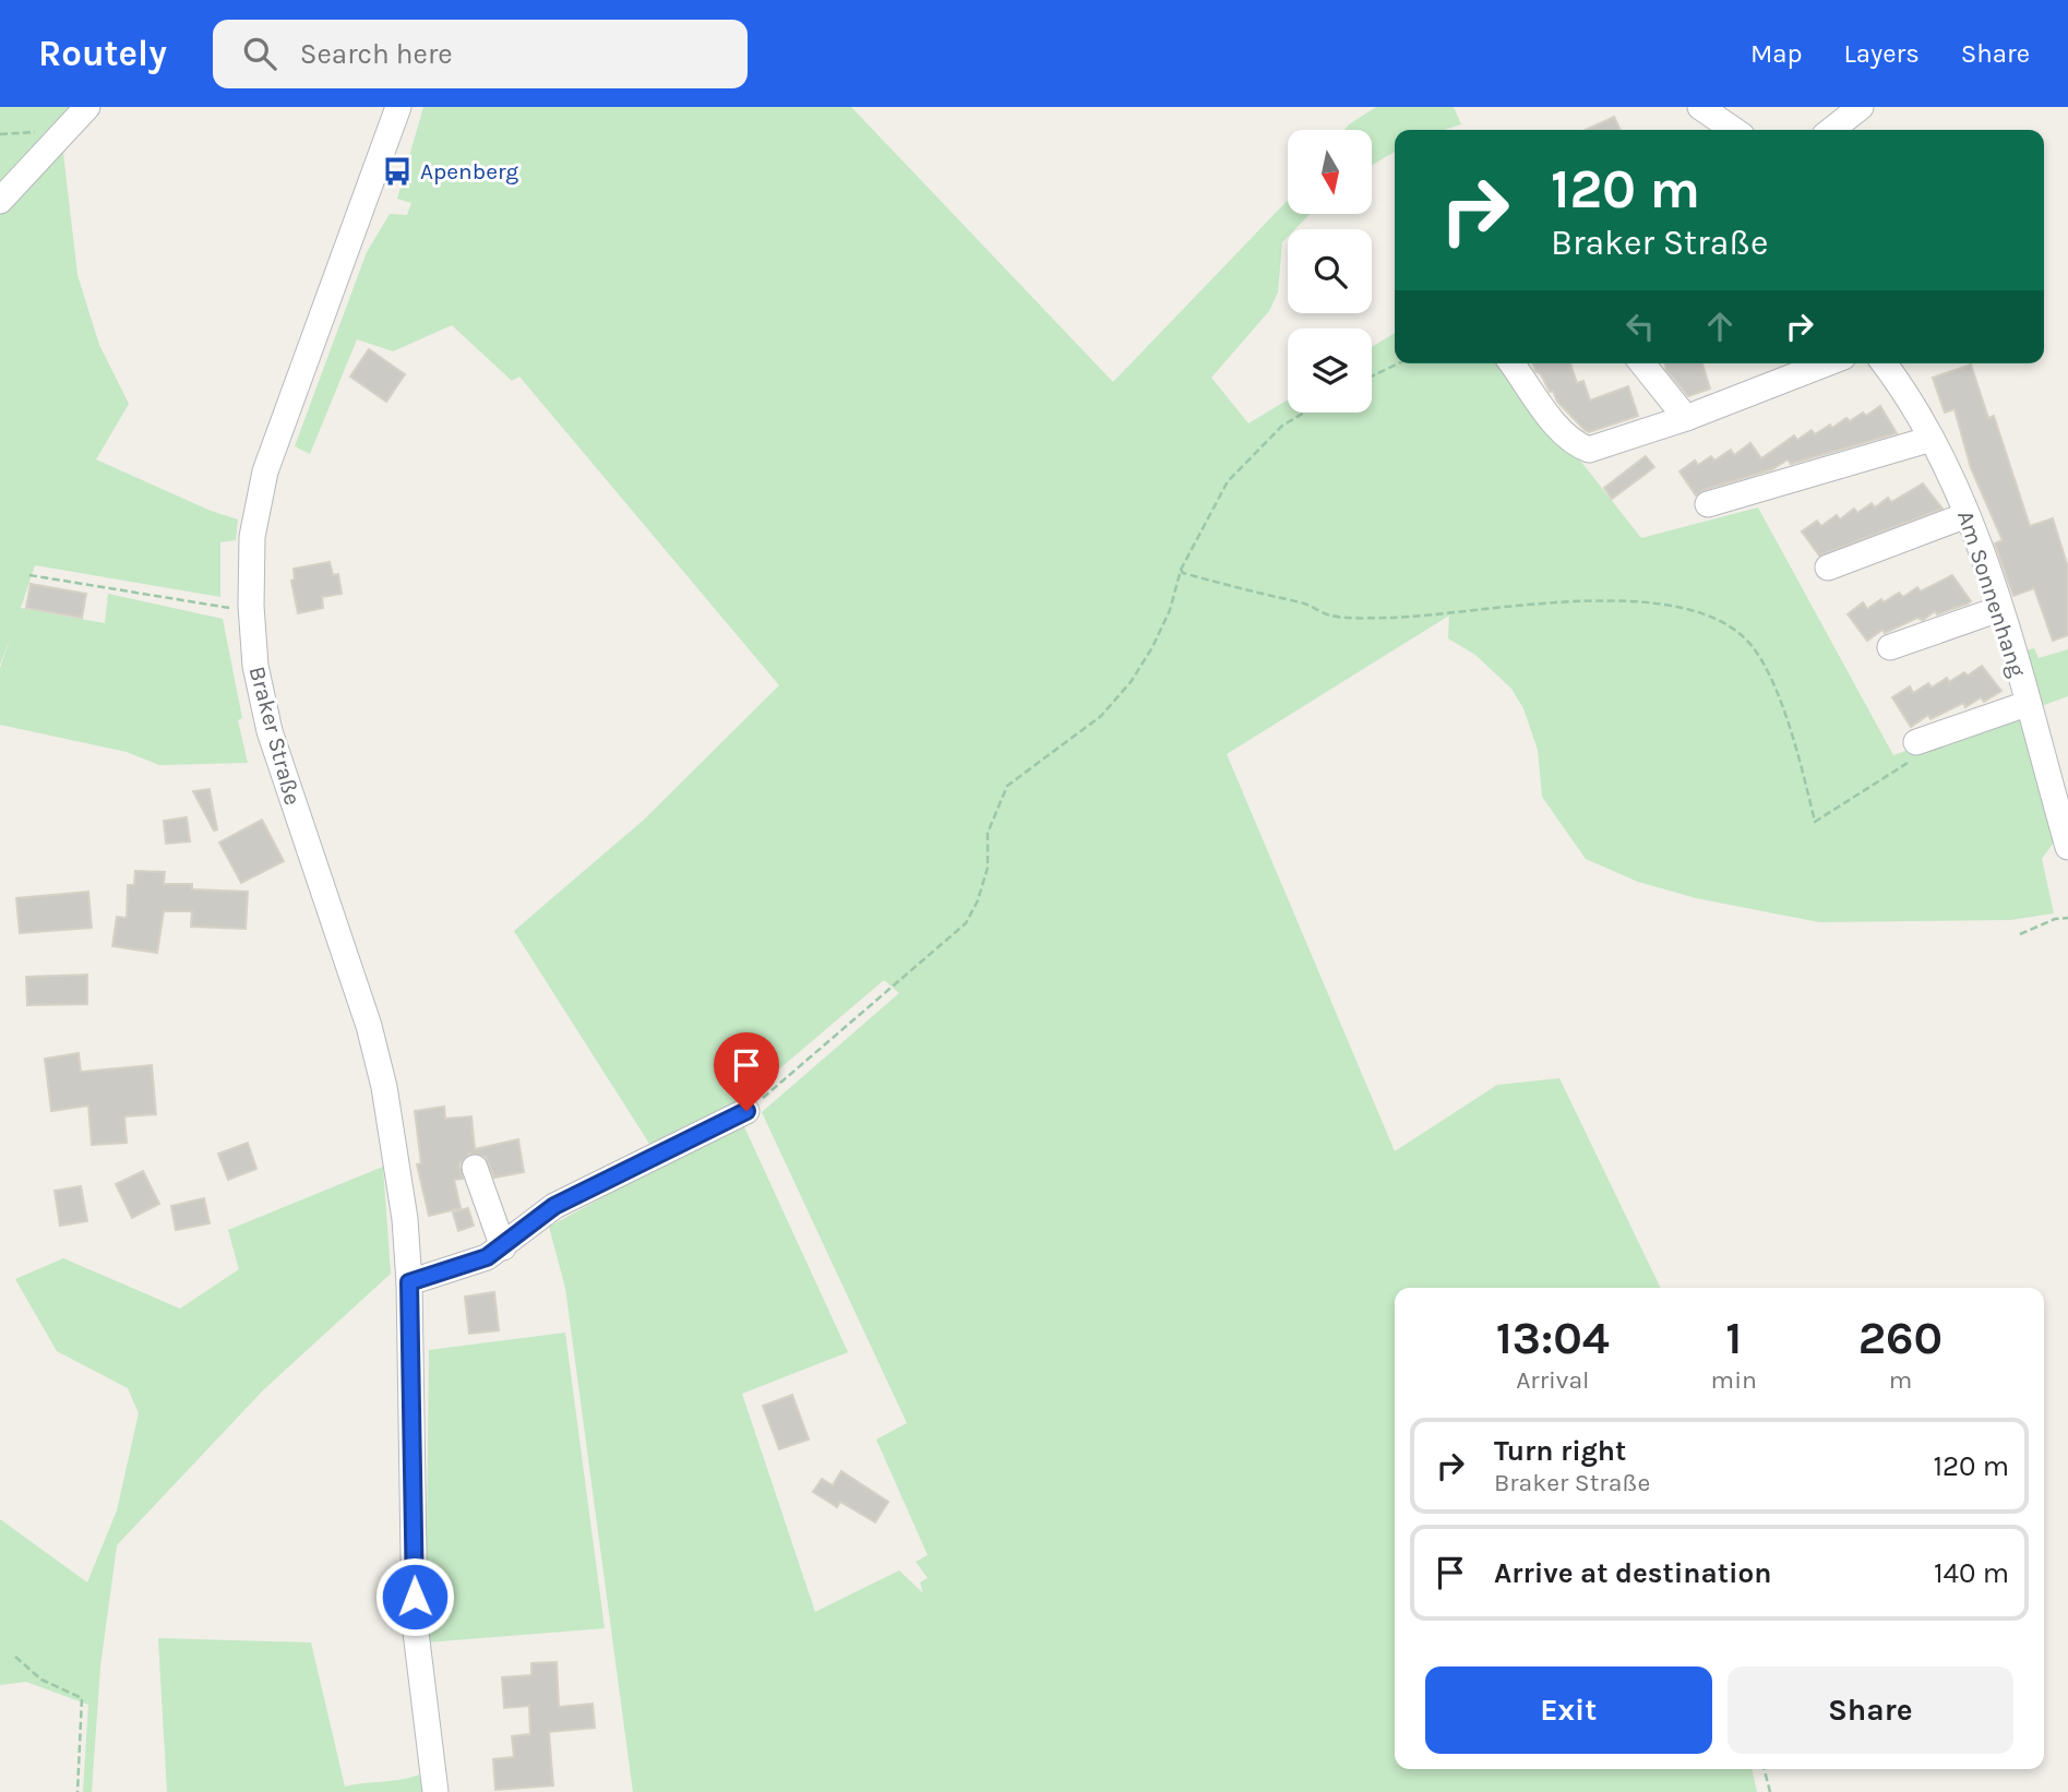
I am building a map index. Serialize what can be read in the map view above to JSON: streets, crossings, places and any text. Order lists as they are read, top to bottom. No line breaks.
{"streets":{"street":["Am Sonnenhang","Braker Straße"]},"places":{"bus stop":["Apenberg"]},"north":"bottom","page":{"header":"Routely","search":"Search here","nav":["Map","Layers","Share"],"turn":["120 m","Braker Straße"],"eta":["13:04","Arrival","1","min","260","m"],"list":[{"name":"Turn right","note":"Braker Straße","value":"120 m"},{"name":"Arrive at destination","value":"140 m"}],"buttons":["Exit","Share"]}}
